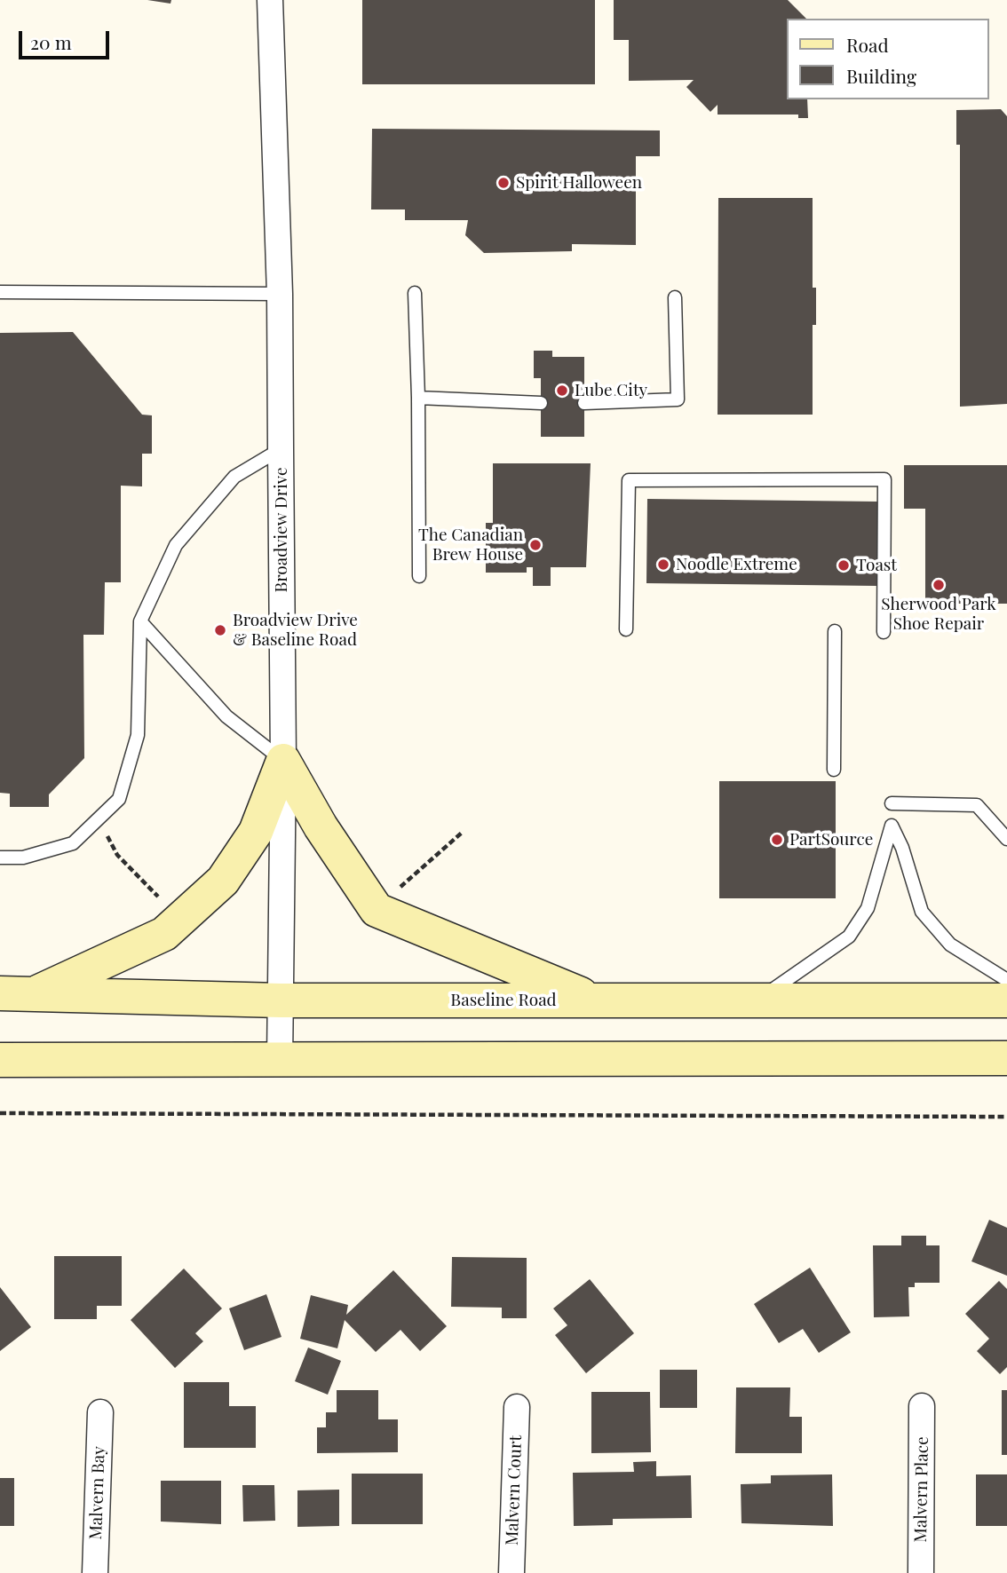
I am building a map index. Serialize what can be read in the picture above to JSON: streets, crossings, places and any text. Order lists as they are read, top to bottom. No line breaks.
{"streets":{"main road":["Baseline Road"],"street":["Broadview Drive","Malvern Place","Malvern Court","Malvern Bay"]},"crossings":[["Broadview Drive","Baseline Road"]],"places":["Spirit Halloween","Lube City","The Canadian Brew House","Noodle Extreme","Toast","Sherwood Park Shoe Repair","Broadview Drive & Baseline Road","PartSource"],"legend":["Road","Building"],"scale_bar":"20 m"}
